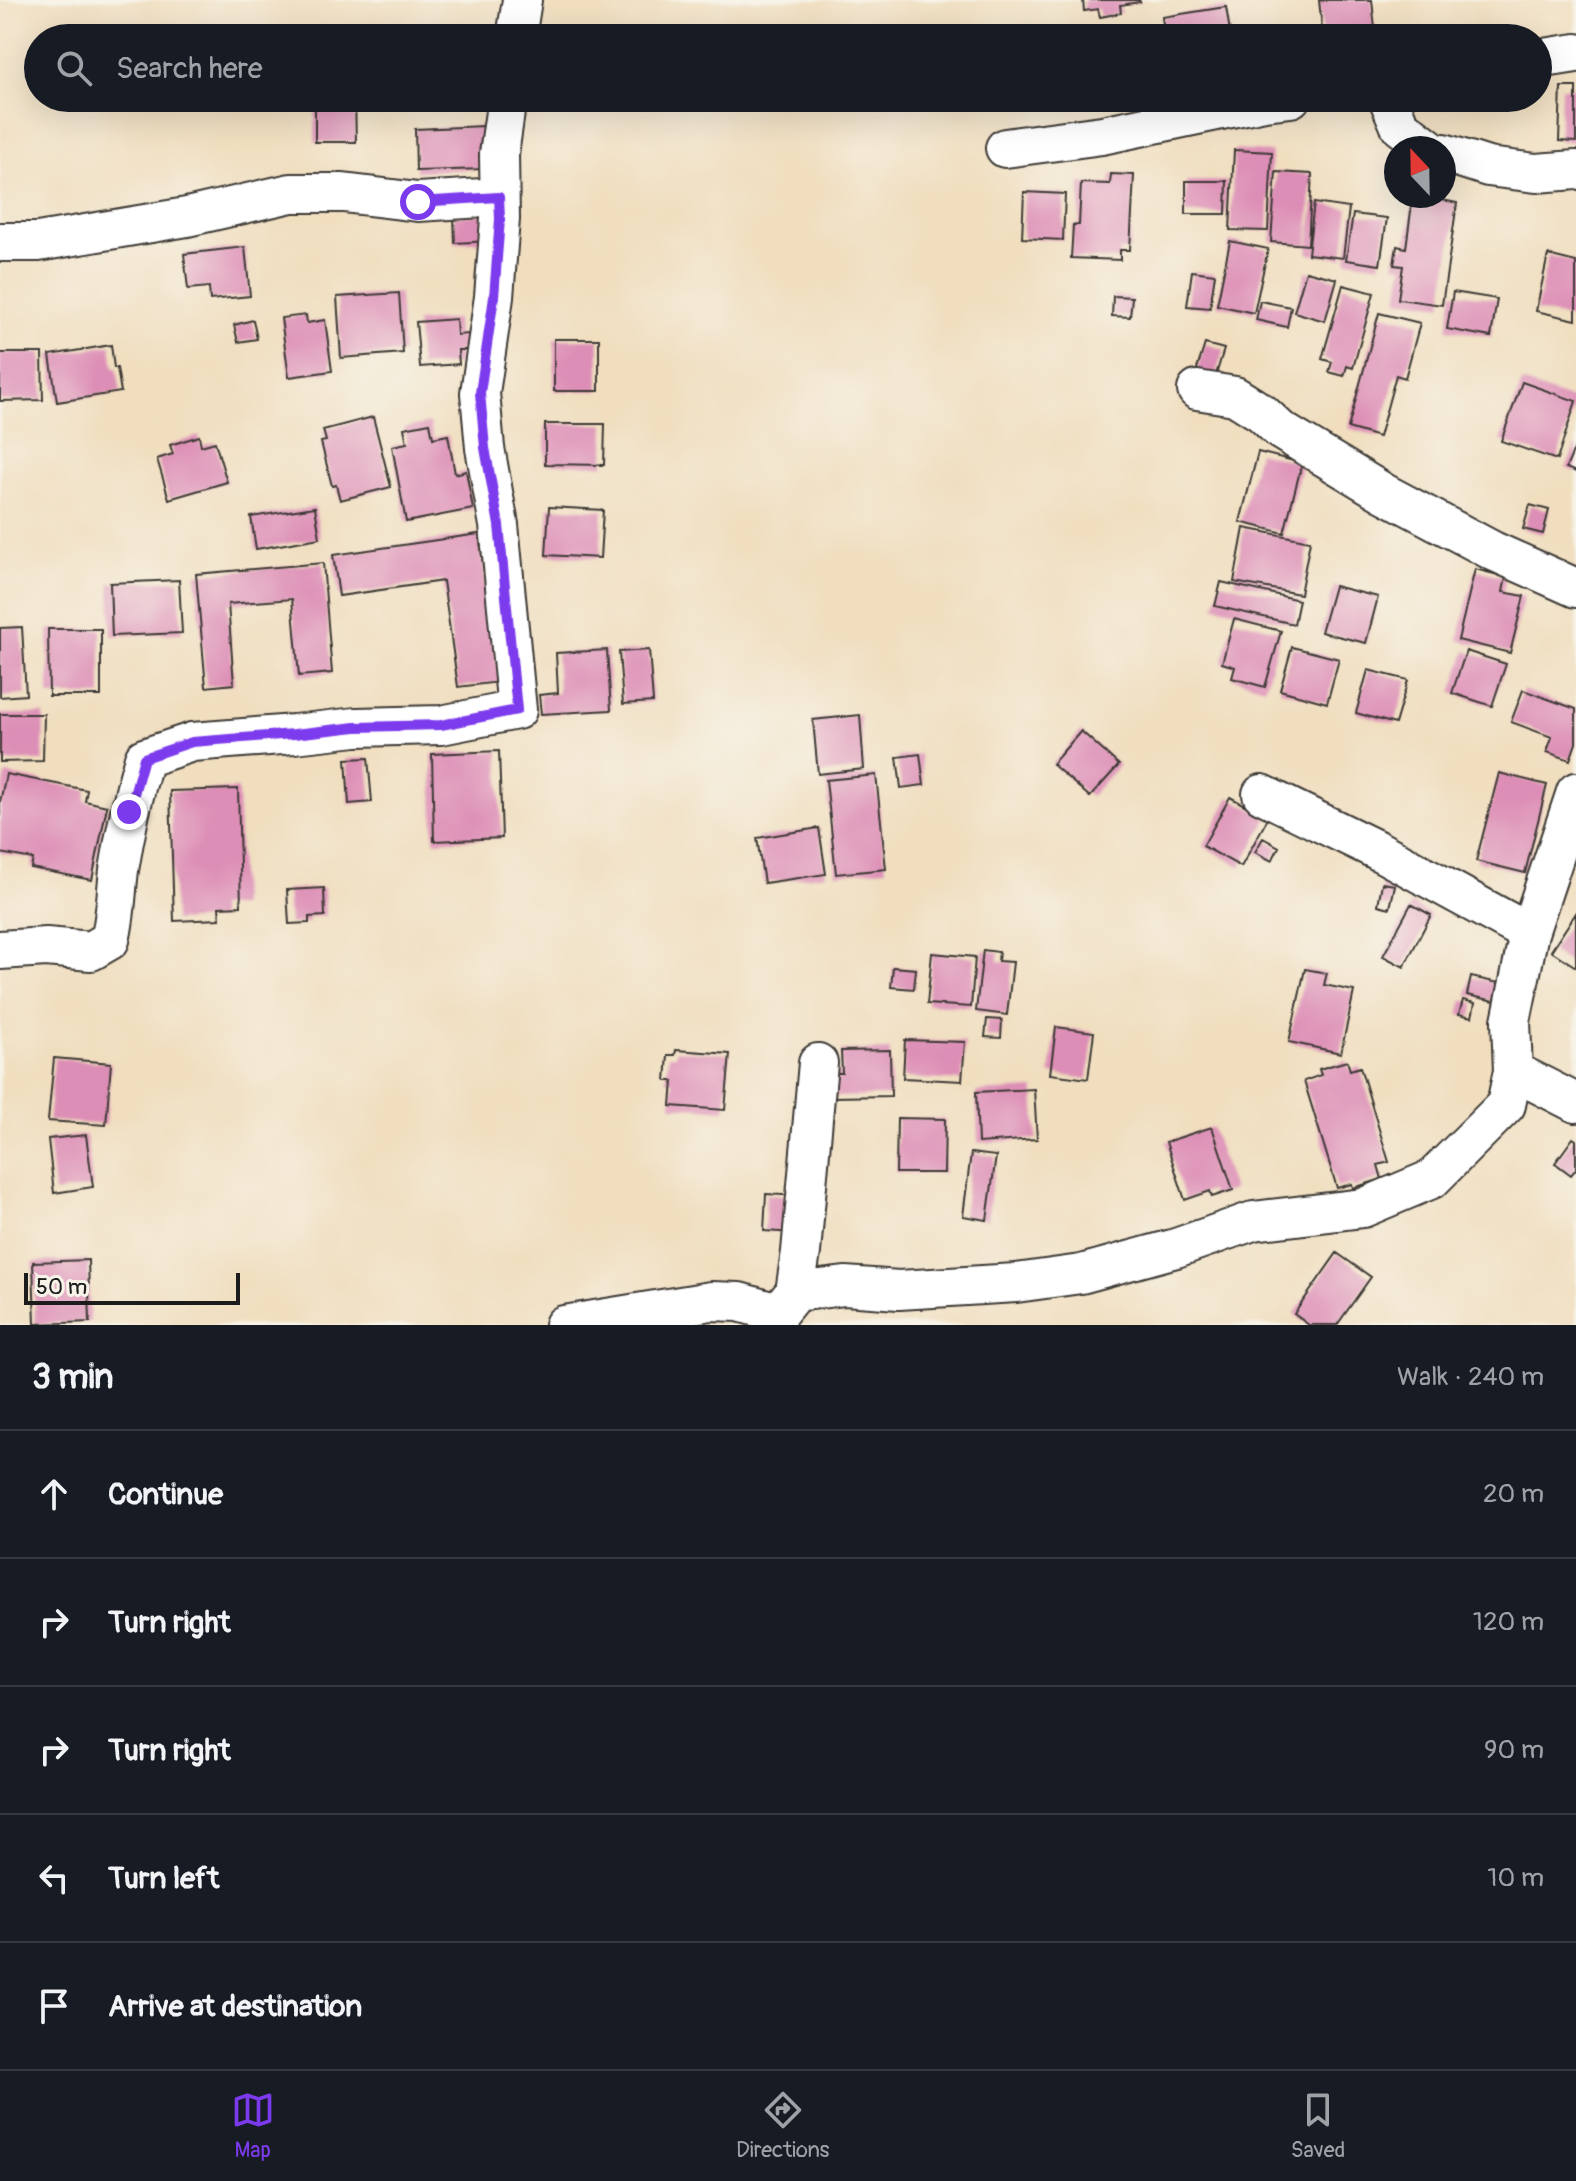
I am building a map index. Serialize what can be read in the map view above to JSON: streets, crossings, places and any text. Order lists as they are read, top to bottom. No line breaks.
{"scale_bar":"50 m","north":"top","page":{"search":"Search here","scale":"50 m","heading":["3 min","Walk · 240 m"],"list":[["Continue","20 m"],["Turn right","120 m"],["Turn right","90 m"],["Turn left","10 m"],"Arrive at destination"],"nav":["Map","Directions","Saved"]}}
